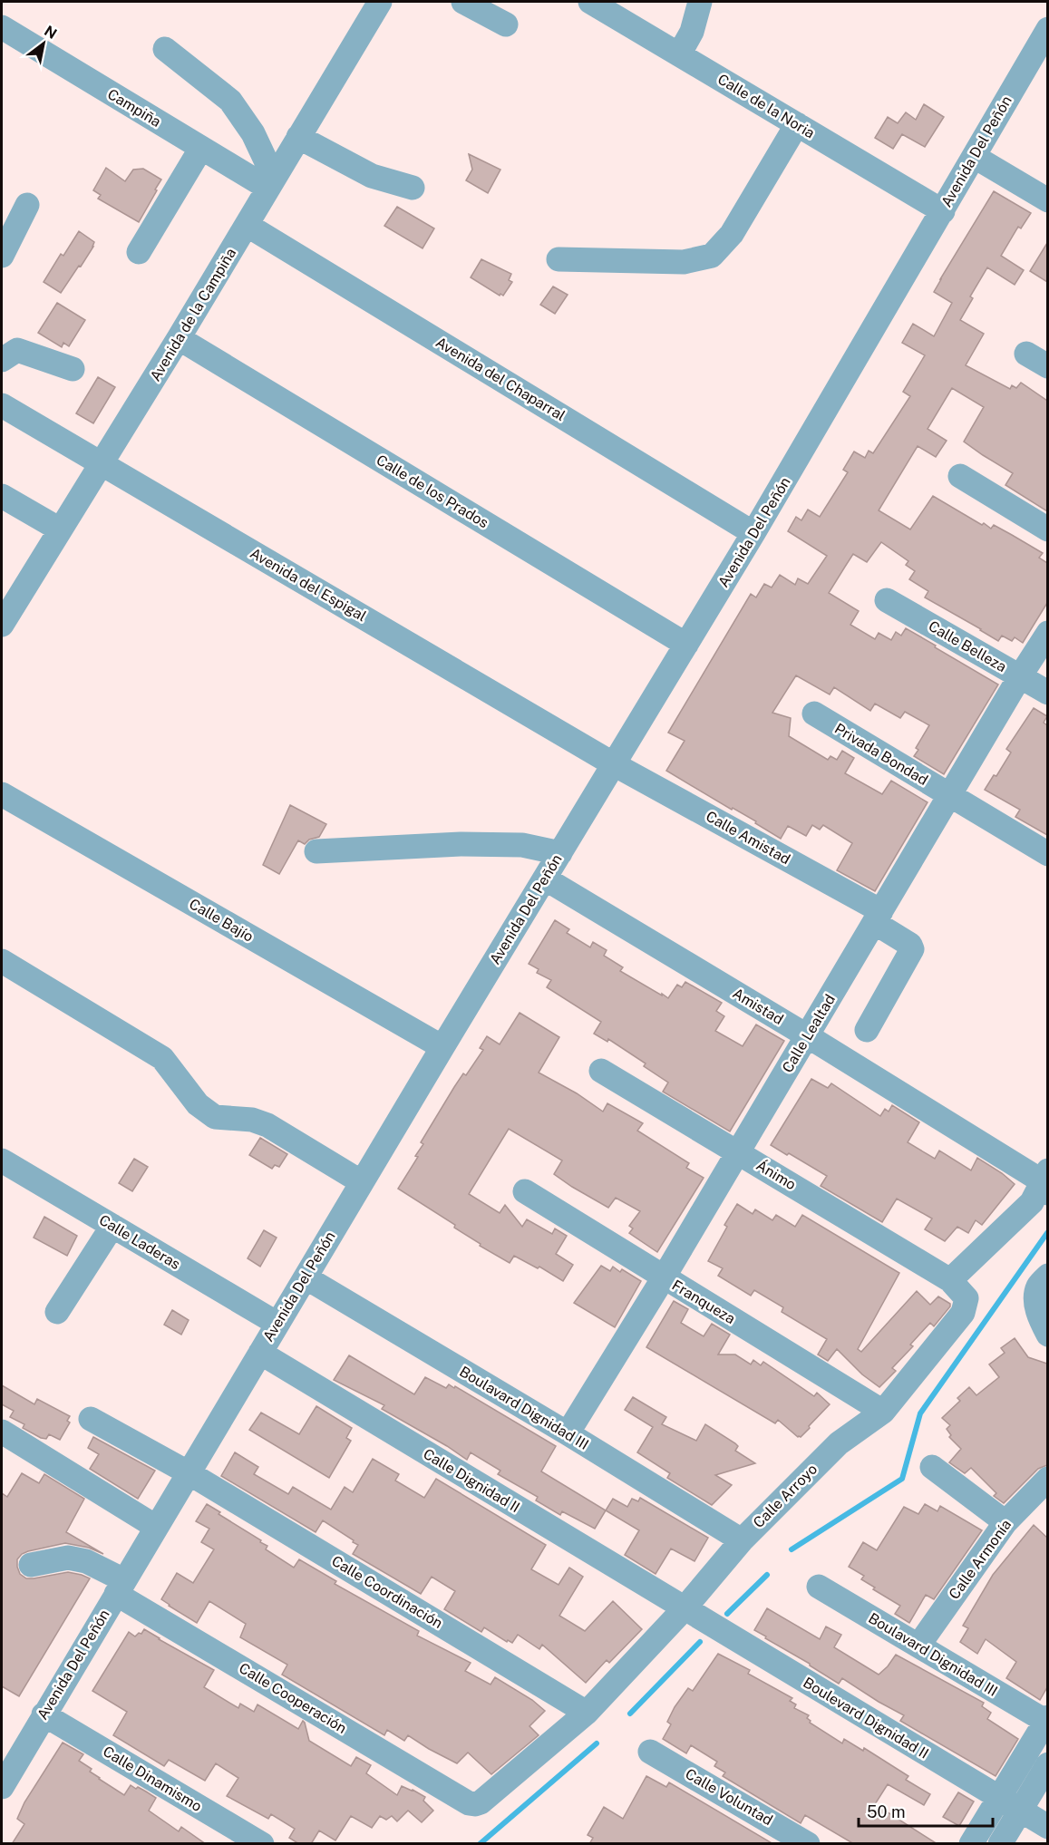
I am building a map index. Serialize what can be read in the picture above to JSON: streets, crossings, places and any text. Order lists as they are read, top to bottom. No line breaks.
{"streets":{"street":["Calle de la Noria","Campiña","Avenida Del Peñón","Avenida de la Campiña","Avenida del Chaparral","Calle de los Prados","Avenida del Espigal","Calle Belleza","Privada Bondad","Calle Amistad","Calle Bajío","Amistad","Calle Lealtad","Ánimo","Calle Laderas","Franqueza","Boulavard Dignidad III","Calle Dignidad II","Calle Arroyo","Calle Armonía","Calle Coordinación","Calle Cooperación","Boulevard Dignidad II","Calle Dinamismo","Calle Voluntad"]},"crossings":[["Calle de la Noria","Avenida Del Peñón"],["Campiña","Avenida de la Campiña"],["Avenida Del Peñón","Avenida del Chaparral"],["Avenida Del Peñón","Calle de los Prados"],["Avenida Del Peñón","Avenida del Espigal"],["Avenida Del Peñón","Calle Amistad"],["Avenida Del Peñón","Calle Bajío"],["Avenida Del Peñón","Amistad"],["Avenida Del Peñón","Calle Laderas"],["Avenida Del Peñón","Boulavard Dignidad III"],["Avenida Del Peñón","Calle Dignidad II"],["Avenida Del Peñón","Calle Coordinación"],["Avenida Del Peñón","Calle Cooperación"],["Avenida Del Peñón","Calle Dinamismo"],["Avenida de la Campiña","Avenida del Chaparral"],["Avenida de la Campiña","Calle de los Prados"],["Avenida de la Campiña","Avenida del Espigal"],["Avenida del Espigal","Calle Amistad"],["Calle Belleza","Calle Lealtad"],["Privada Bondad","Calle Lealtad"],["Calle Amistad","Calle Lealtad"],["Amistad","Calle Lealtad"],["Calle Lealtad","Ánimo"],["Calle Lealtad","Franqueza"],["Calle Lealtad","Boulavard Dignidad III"],["Ánimo","Calle Arroyo"],["Franqueza","Calle Arroyo"],["Boulavard Dignidad III","Calle Arroyo"],["Boulavard Dignidad III","Calle Armonía"],["Calle Dignidad II","Calle Arroyo"],["Calle Dignidad II","Boulevard Dignidad II"],["Calle Arroyo","Calle Coordinación"],["Calle Arroyo","Calle Cooperación"],["Calle Arroyo","Boulevard Dignidad II"]],"scale_bar":"50 m","north":"top right"}
